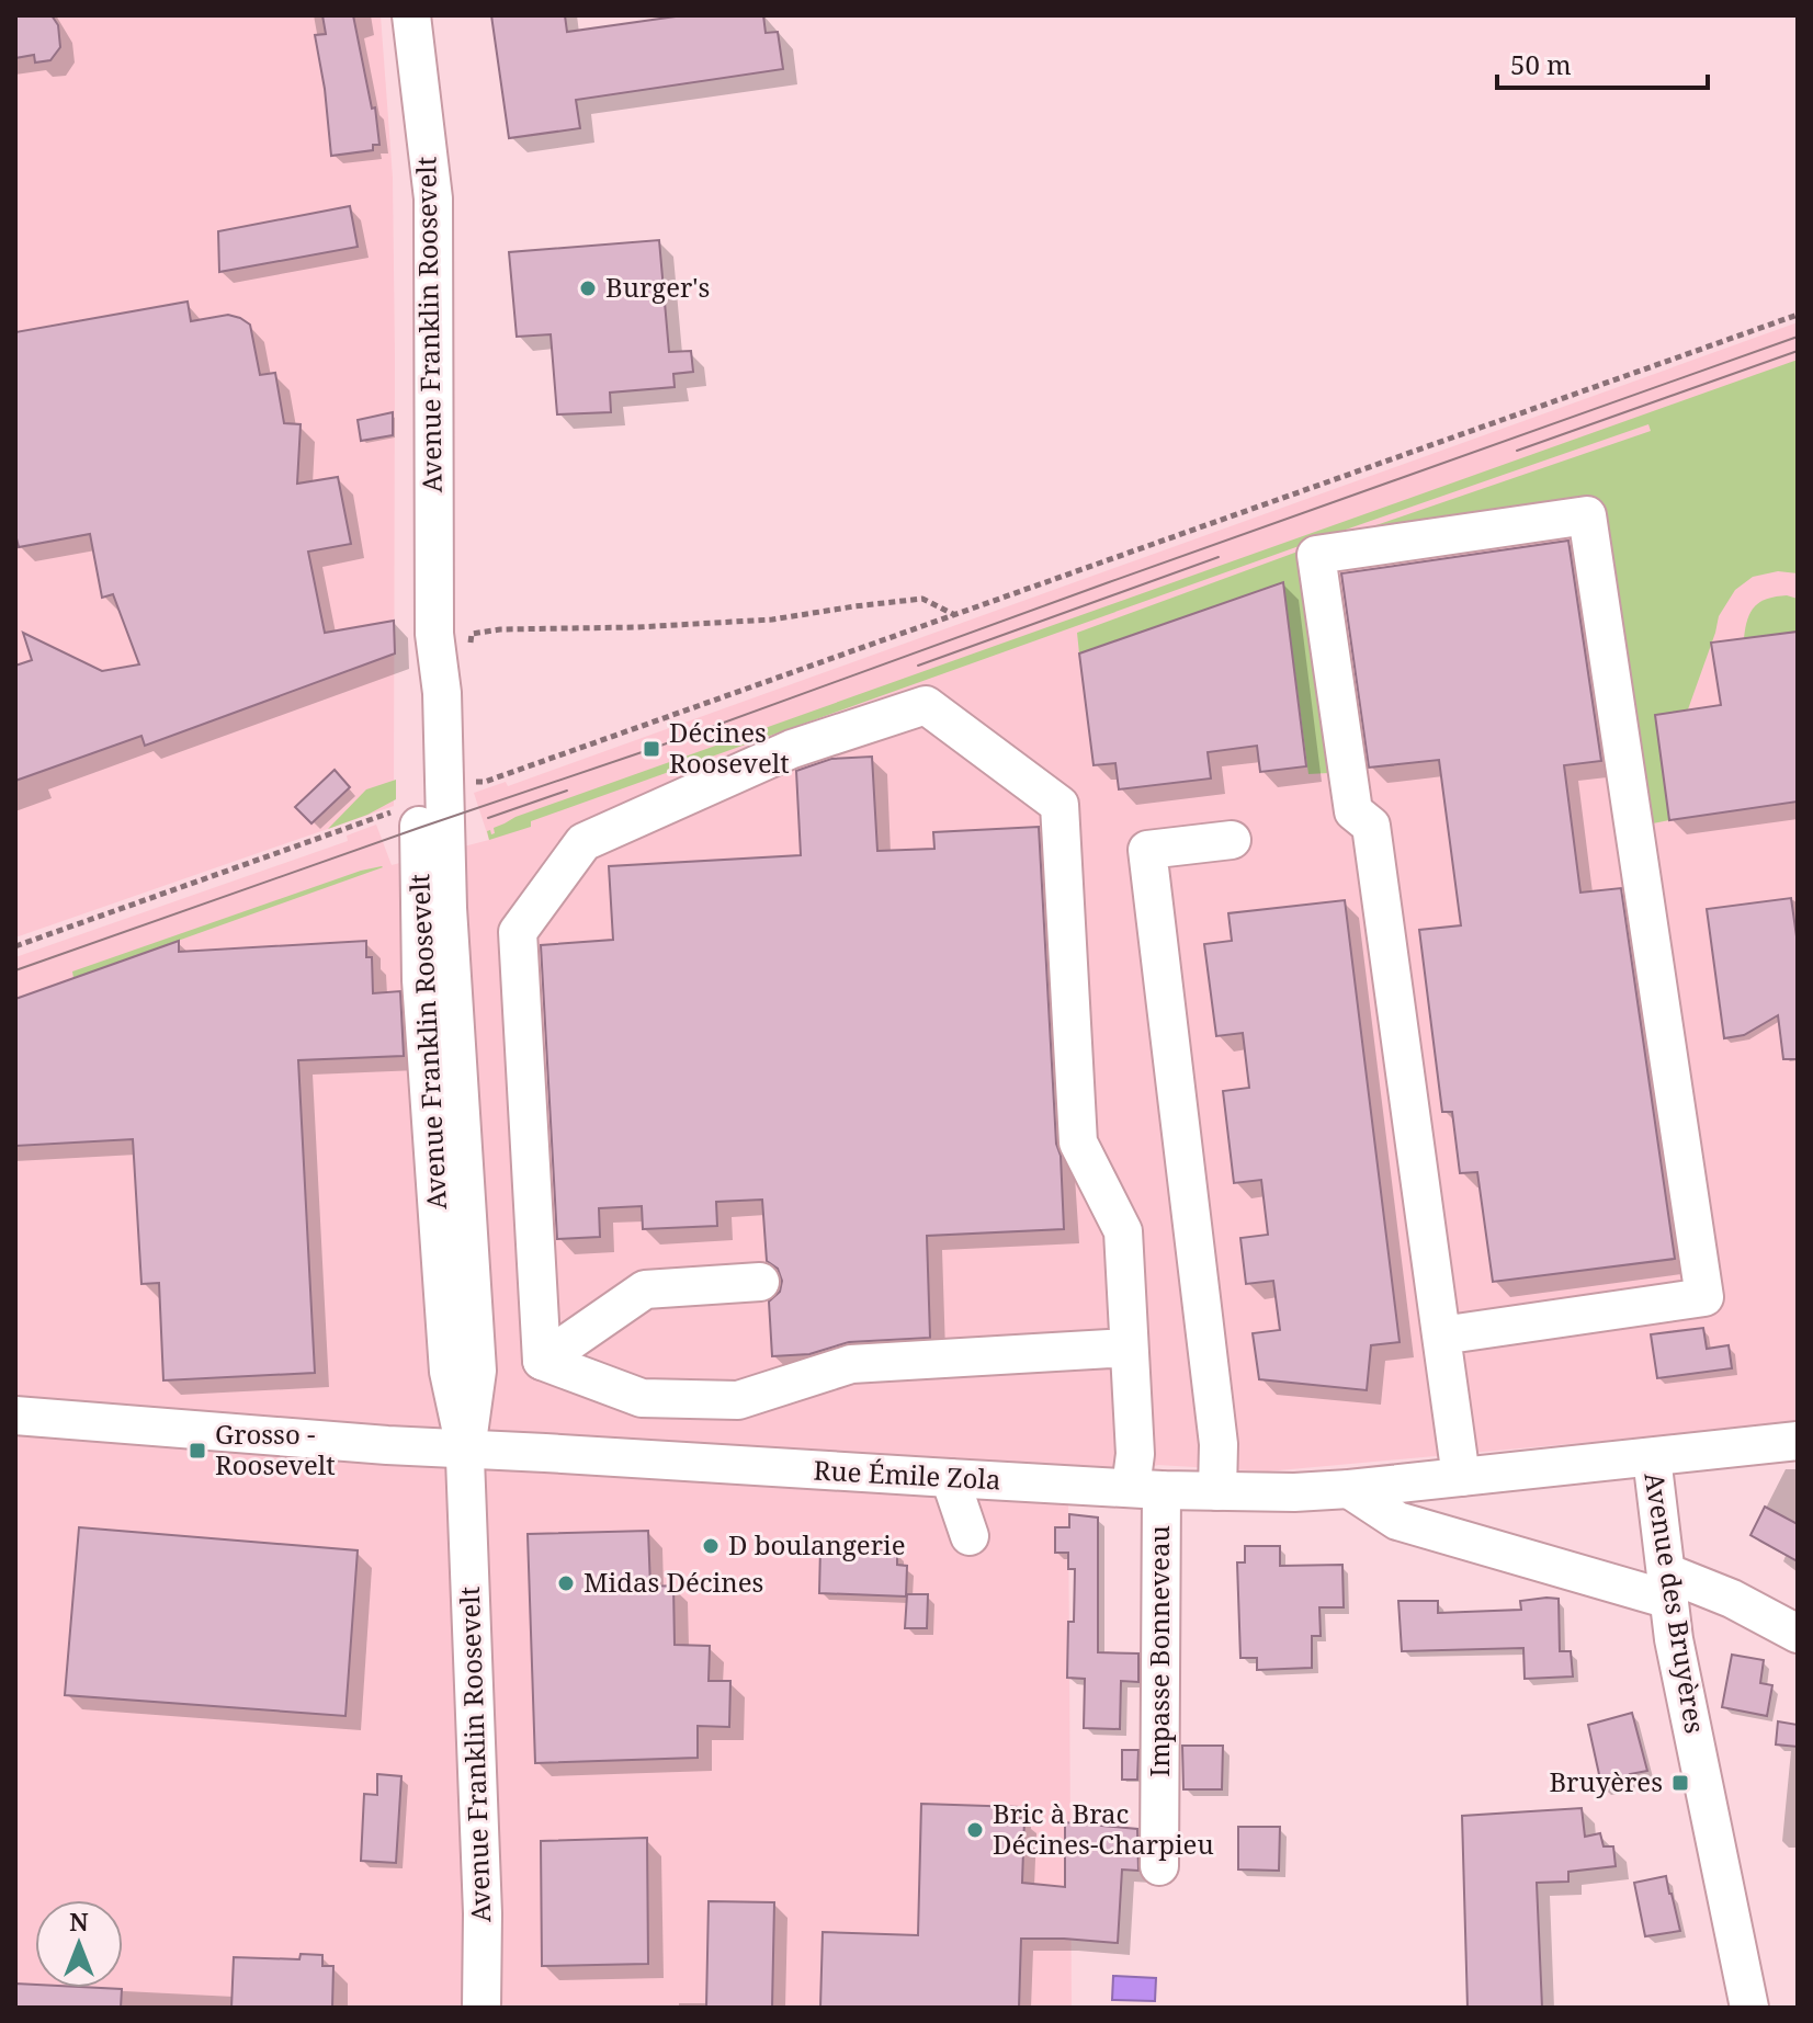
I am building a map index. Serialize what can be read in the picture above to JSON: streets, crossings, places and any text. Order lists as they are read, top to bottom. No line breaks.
{"streets":{"street":["Avenue Franklin Roosevelt","Rue Émile Zola","Avenue des Bruyères","Impasse Bonneveau"]},"crossings":[["Avenue Franklin Roosevelt","Rue Émile Zola"],["Rue Émile Zola","Avenue des Bruyères"],["Rue Émile Zola","Impasse Bonneveau"]],"places":{"other":["Burger's","D boulangerie","Midas Décines","Bric à Brac Décines-Charpieu"],"transit":["Décines Roosevelt","Grosso - Roosevelt","Bruyères"]},"scale_bar":"50 m","north":"top"}
